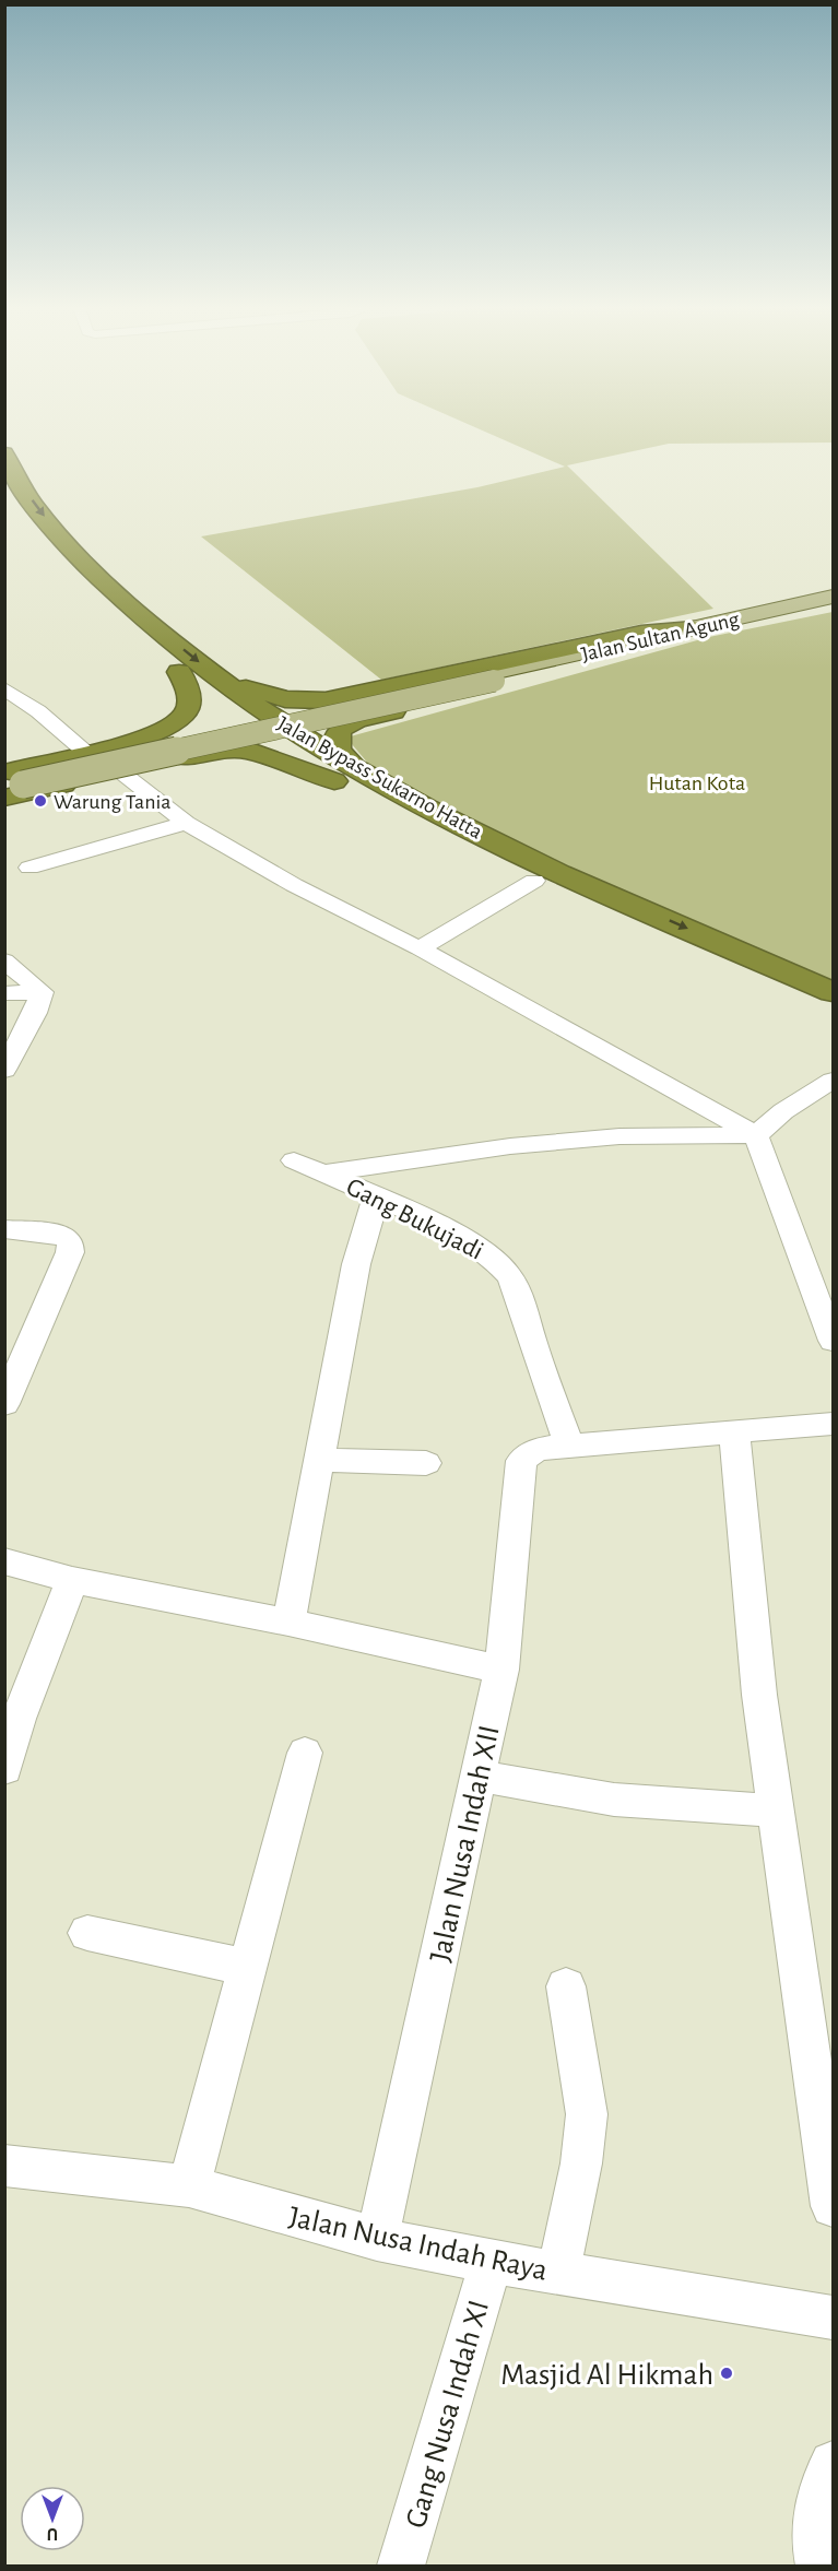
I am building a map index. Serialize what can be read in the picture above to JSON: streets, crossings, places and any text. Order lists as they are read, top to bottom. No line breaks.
{"streets":{"highway":["Jalan Bypass Sukarno Hatta"],"main road":["Jalan Sultan Agung"],"street":["Gang Bukujadi","Jalan Nusa Indah XII","Jalan Nusa Indah Raya","Gang Nusa Indah XI"]},"crossings":[["Gang Bukujadi","Jalan Nusa Indah XII"],["Jalan Nusa Indah XII","Jalan Nusa Indah Raya"],["Jalan Nusa Indah Raya","Gang Nusa Indah XI"]],"parks":["Hutan Kota"],"places":["Warung Tania","Masjid Al Hikmah"],"north":"bottom"}
